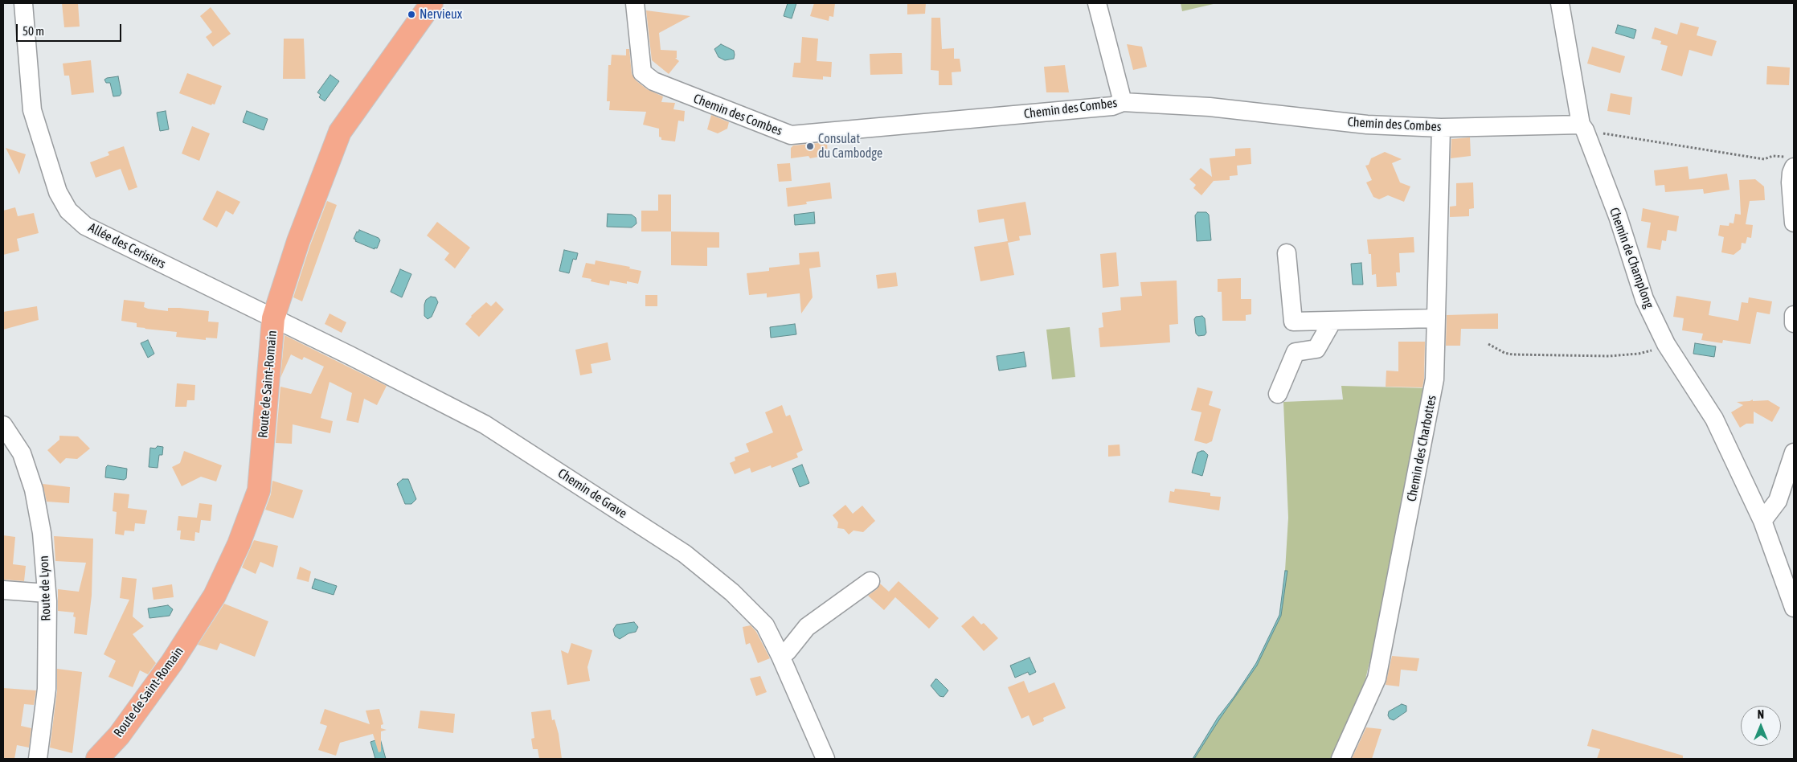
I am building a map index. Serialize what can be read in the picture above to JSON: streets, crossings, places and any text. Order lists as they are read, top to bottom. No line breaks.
{"streets":{"main road":["Route de Saint-Romain"],"street":["Chemin des Combes","Allée des Cerisiers","Chemin de Champlong","Chemin des Charbottes","Chemin de Grave","Route de Lyon"]},"crossings":[["Chemin des Combes","Chemin de Champlong"],["Chemin des Combes","Chemin des Charbottes"],["Allée des Cerisiers","Route de Saint-Romain"],["Allée des Cerisiers","Chemin de Grave"],["Route de Saint-Romain","Chemin de Grave"]],"places":["Nervieux","Consulat du Cambodge"],"scale_bar":"50 m","north":"top"}
